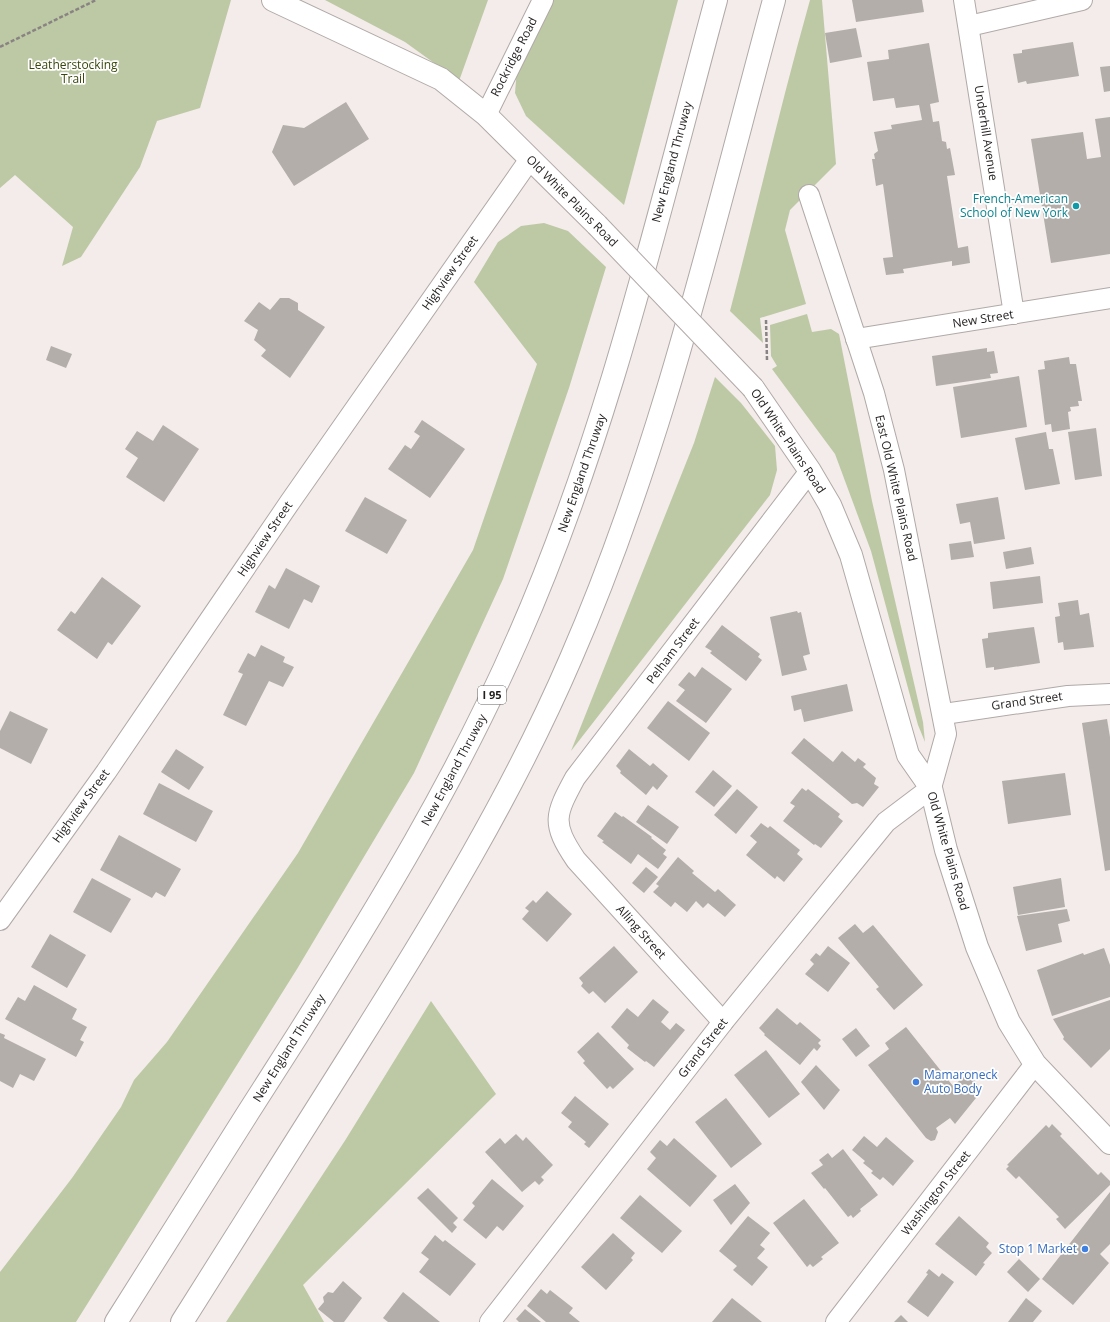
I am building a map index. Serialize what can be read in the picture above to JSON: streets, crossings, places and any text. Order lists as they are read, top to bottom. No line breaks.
{"streets":{"main road":["New England Thruway","Old White Plains Road","I 95"],"street":["Rockridge Road","Underhill Avenue","Highview Street","New Street","East Old White Plains Road","Pelham Street","Grand Street","Alling Street","Washington Street"]},"crossings":[["Rockridge Road","Old White Plains Road"],["Underhill Avenue","New Street"],["Old White Plains Road","Highview Street"],["Old White Plains Road","East Old White Plains Road"],["Old White Plains Road","Pelham Street"],["Old White Plains Road","Grand Street"],["Old White Plains Road","Washington Street"],["New Street","East Old White Plains Road"],["East Old White Plains Road","Grand Street"],["Pelham Street","Alling Street"],["Grand Street","Alling Street"]],"parks":["Leatherstocking Trail"],"places":["French-American School of New York","Mamaroneck Auto Body","Stop 1 Market"]}
